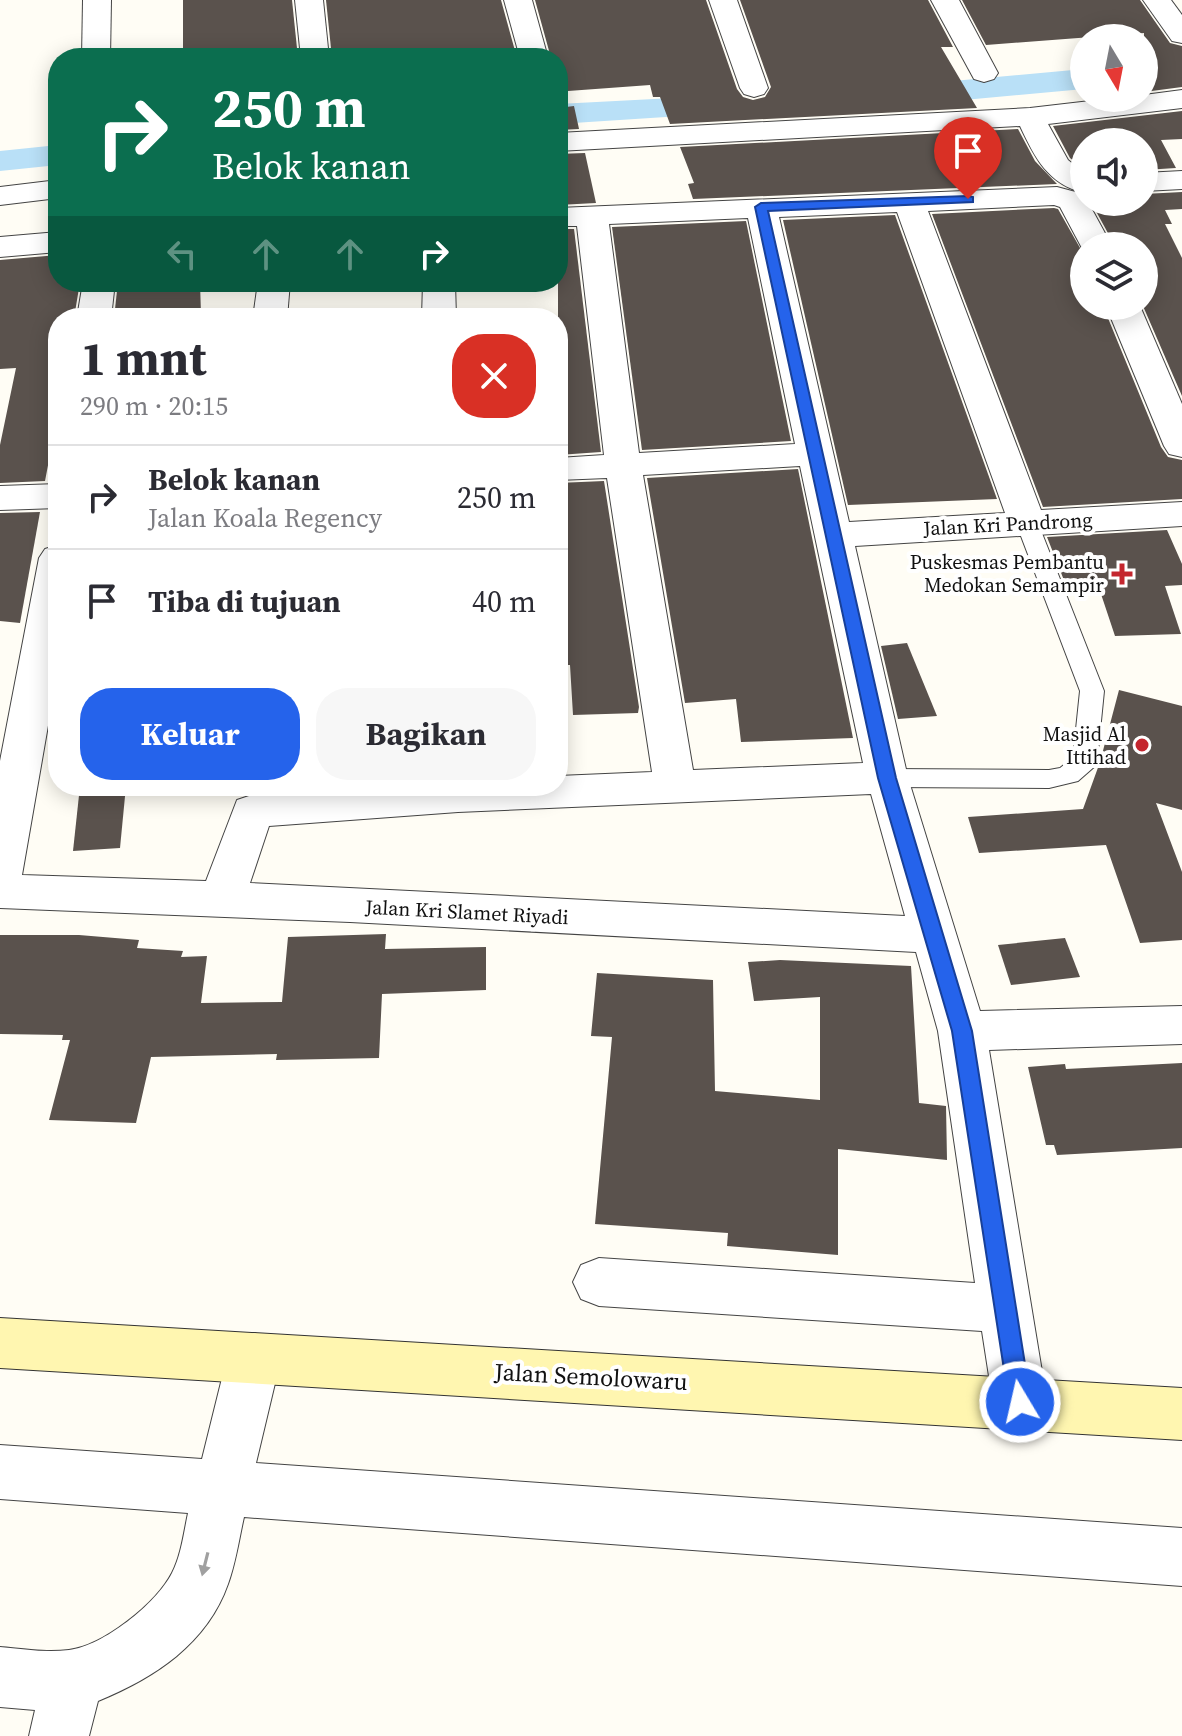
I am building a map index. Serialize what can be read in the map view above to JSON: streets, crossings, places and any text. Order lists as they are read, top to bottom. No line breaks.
{"streets":{"main road":["Jalan Semolowaru"],"street":["Jalan Kri Pandrong","Jalan Kri Slamet Riyadi"]},"places":{"health":["Puskesmas Pembantu Medokan Semampir"],"other":["Masjid Al Ittihad"]},"north":"bottom","page":{"turn":["250 m","Belok kanan"],"heading":["1 mnt","290 m · 20:15"],"list":[{"name":"Belok kanan","note":"Jalan Koala Regency","value":"250 m"},{"name":"Tiba di tujuan","value":"40 m"}],"buttons":["Keluar","Bagikan"]}}
